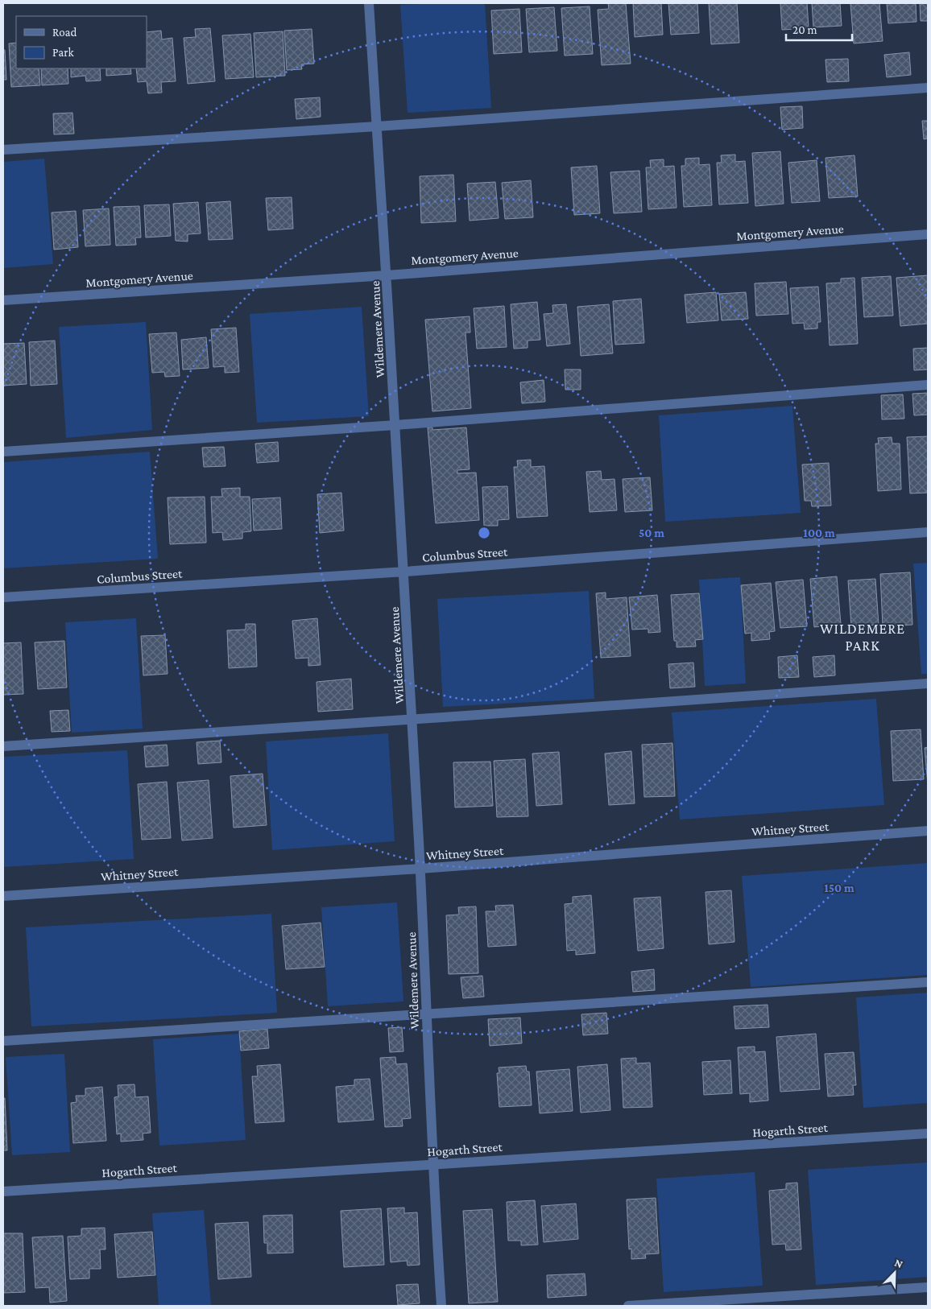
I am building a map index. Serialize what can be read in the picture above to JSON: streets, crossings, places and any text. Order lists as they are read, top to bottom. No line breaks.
{"streets":{"street":["Montgomery Avenue","Wildemere Avenue","Columbus Street","Whitney Street","Hogarth Street"]},"crossings":[["Montgomery Avenue","Wildemere Avenue"],["Wildemere Avenue","Columbus Street"],["Wildemere Avenue","Whitney Street"],["Wildemere Avenue","Hogarth Street"]],"districts":["WILDEMERE PARK"],"legend":["Road","Park"],"scale_bar":"20 m","north":"top right","rings":["50 m","100 m","150 m"]}
